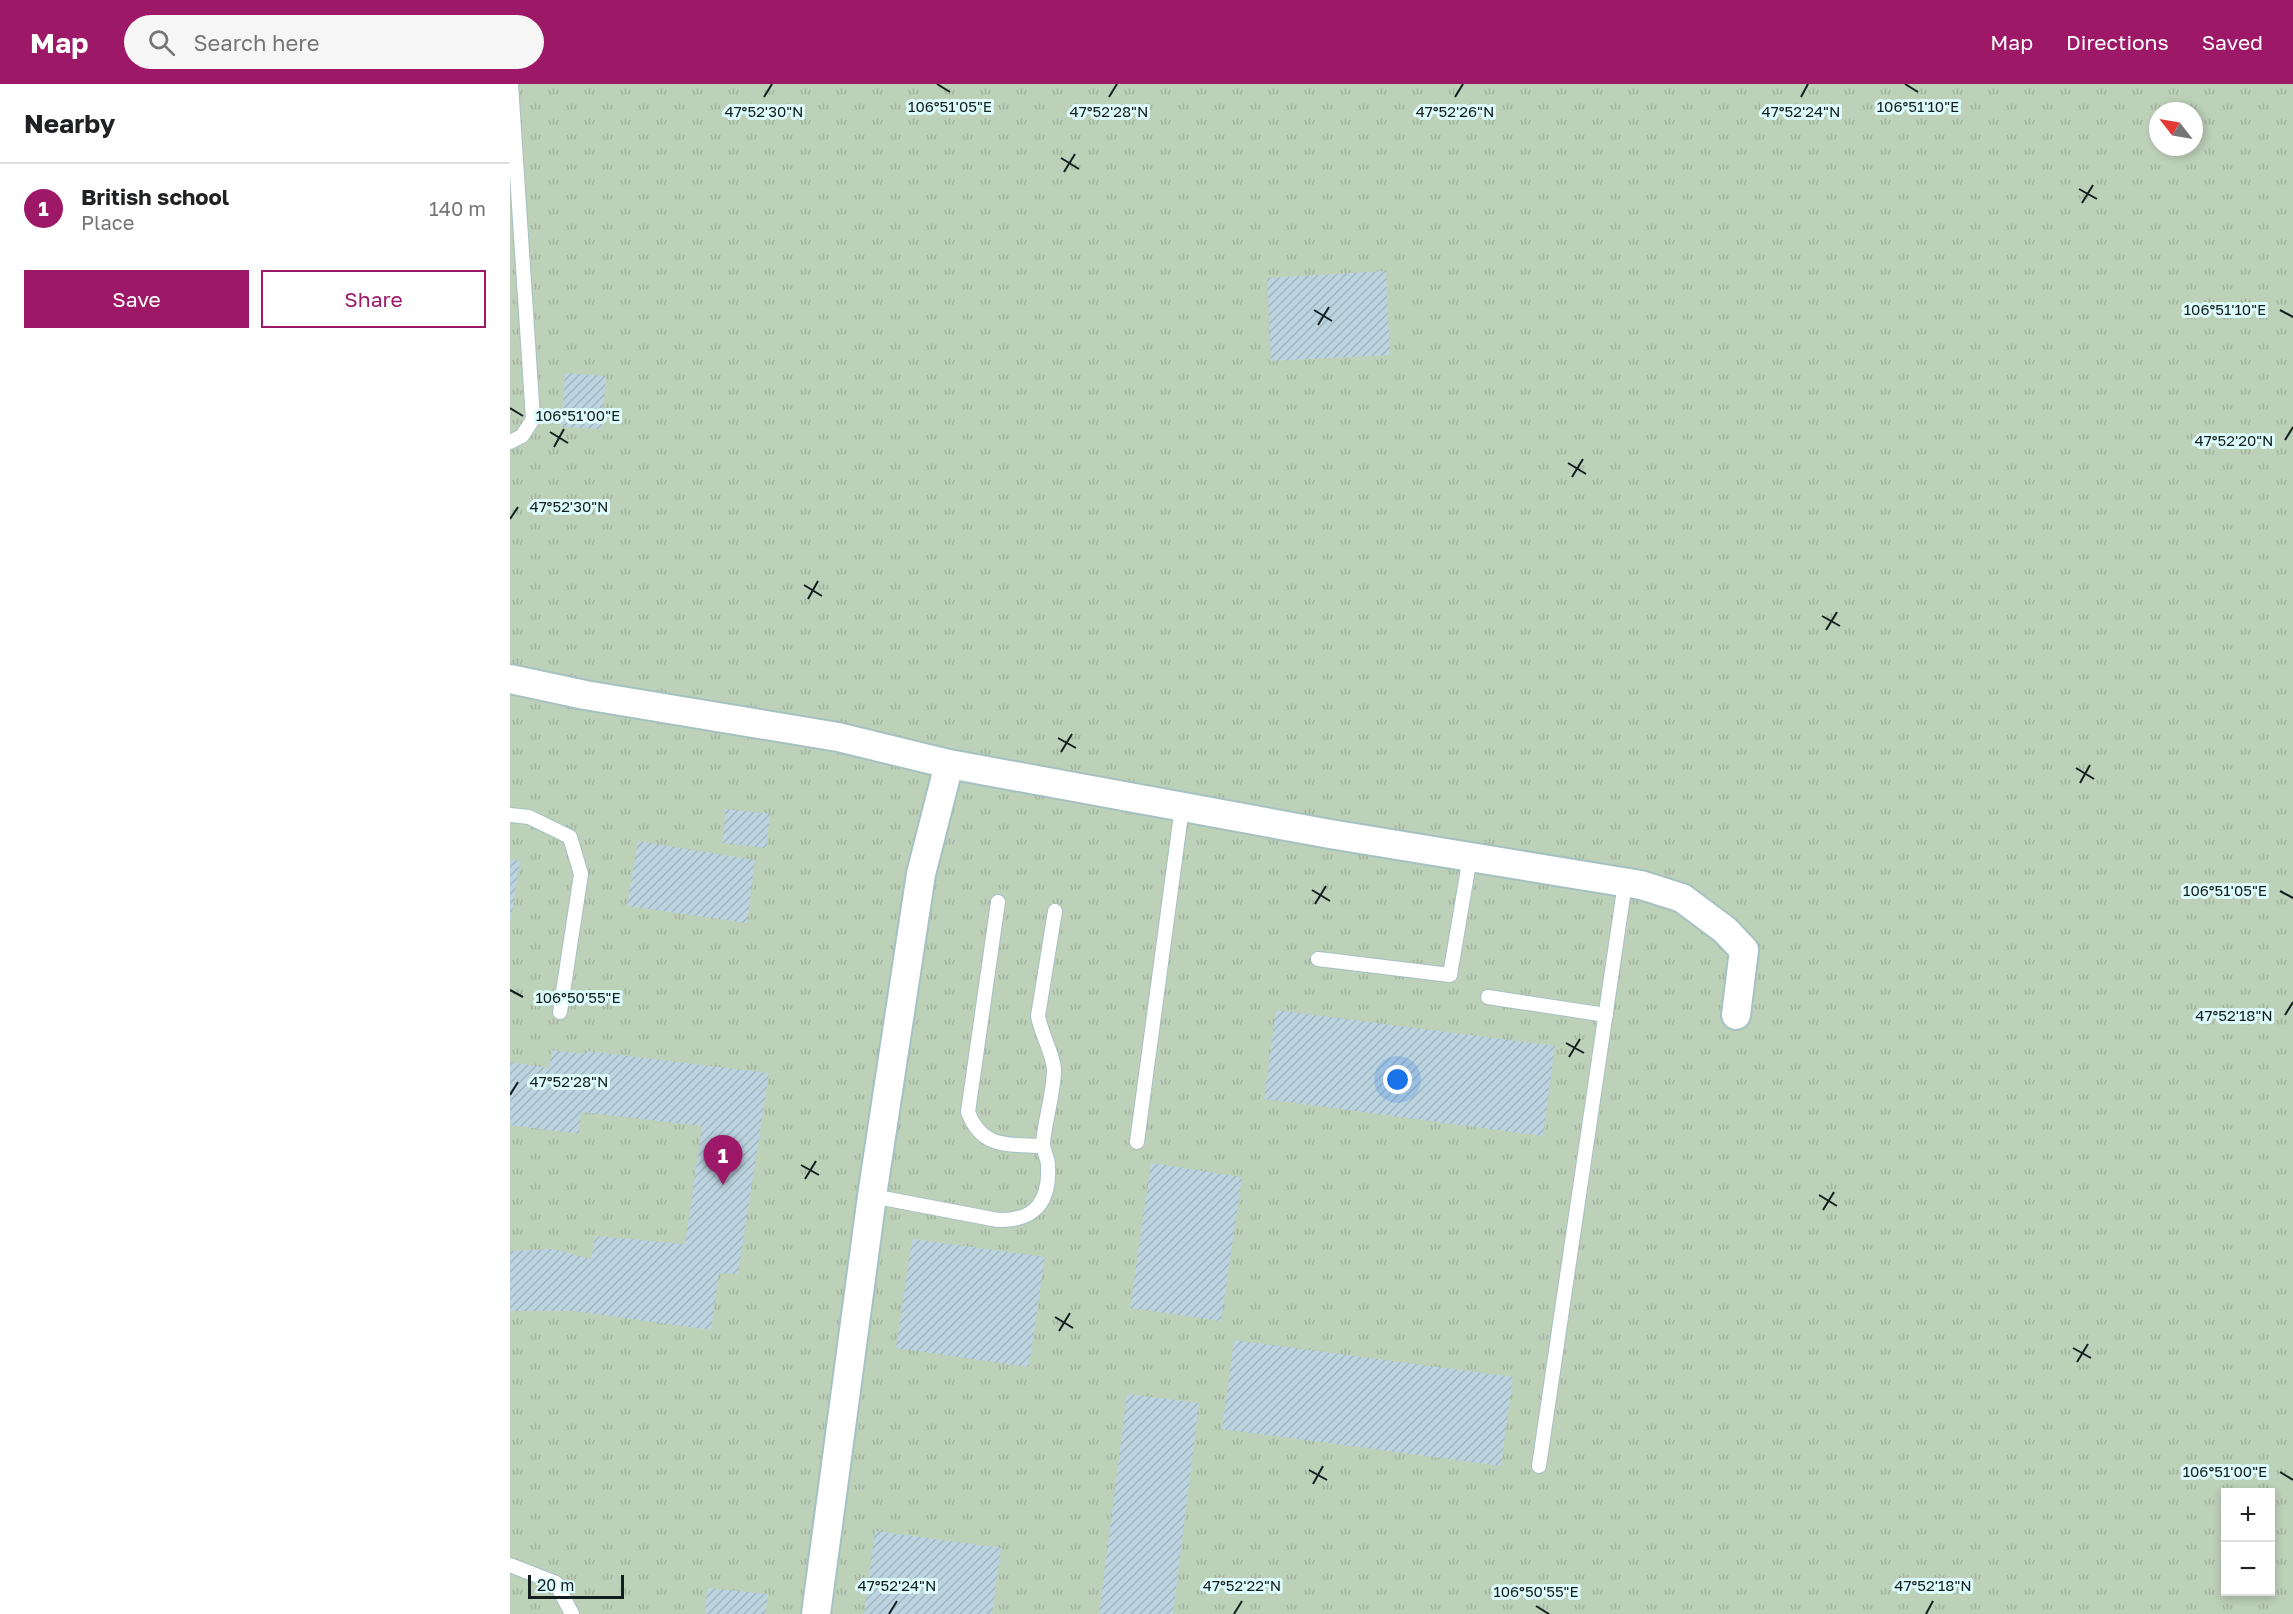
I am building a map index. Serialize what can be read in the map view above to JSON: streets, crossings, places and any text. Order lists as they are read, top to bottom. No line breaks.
{"scale_bar":"20 m","north":"top left","page":{"header":"Map","search":"Search here","nav":["Map","Directions","Saved"],"heading":"Nearby","list":[{"mark":"1","name":"British school","note":"Place","value":"140 m"}],"buttons":["Save","Share"],"pins":"1","map_buttons":["+","−"],"scale":"20 m"},"coordinates":["106°51'05\"E","106°51'10\"E","47°52'30\"N","47°52'28\"N","47°52'26\"N","47°52'24\"N","106°51'00\"E","47°52'20\"N","106°50'55\"E","47°52'18\"N","47°52'22\"N"]}
